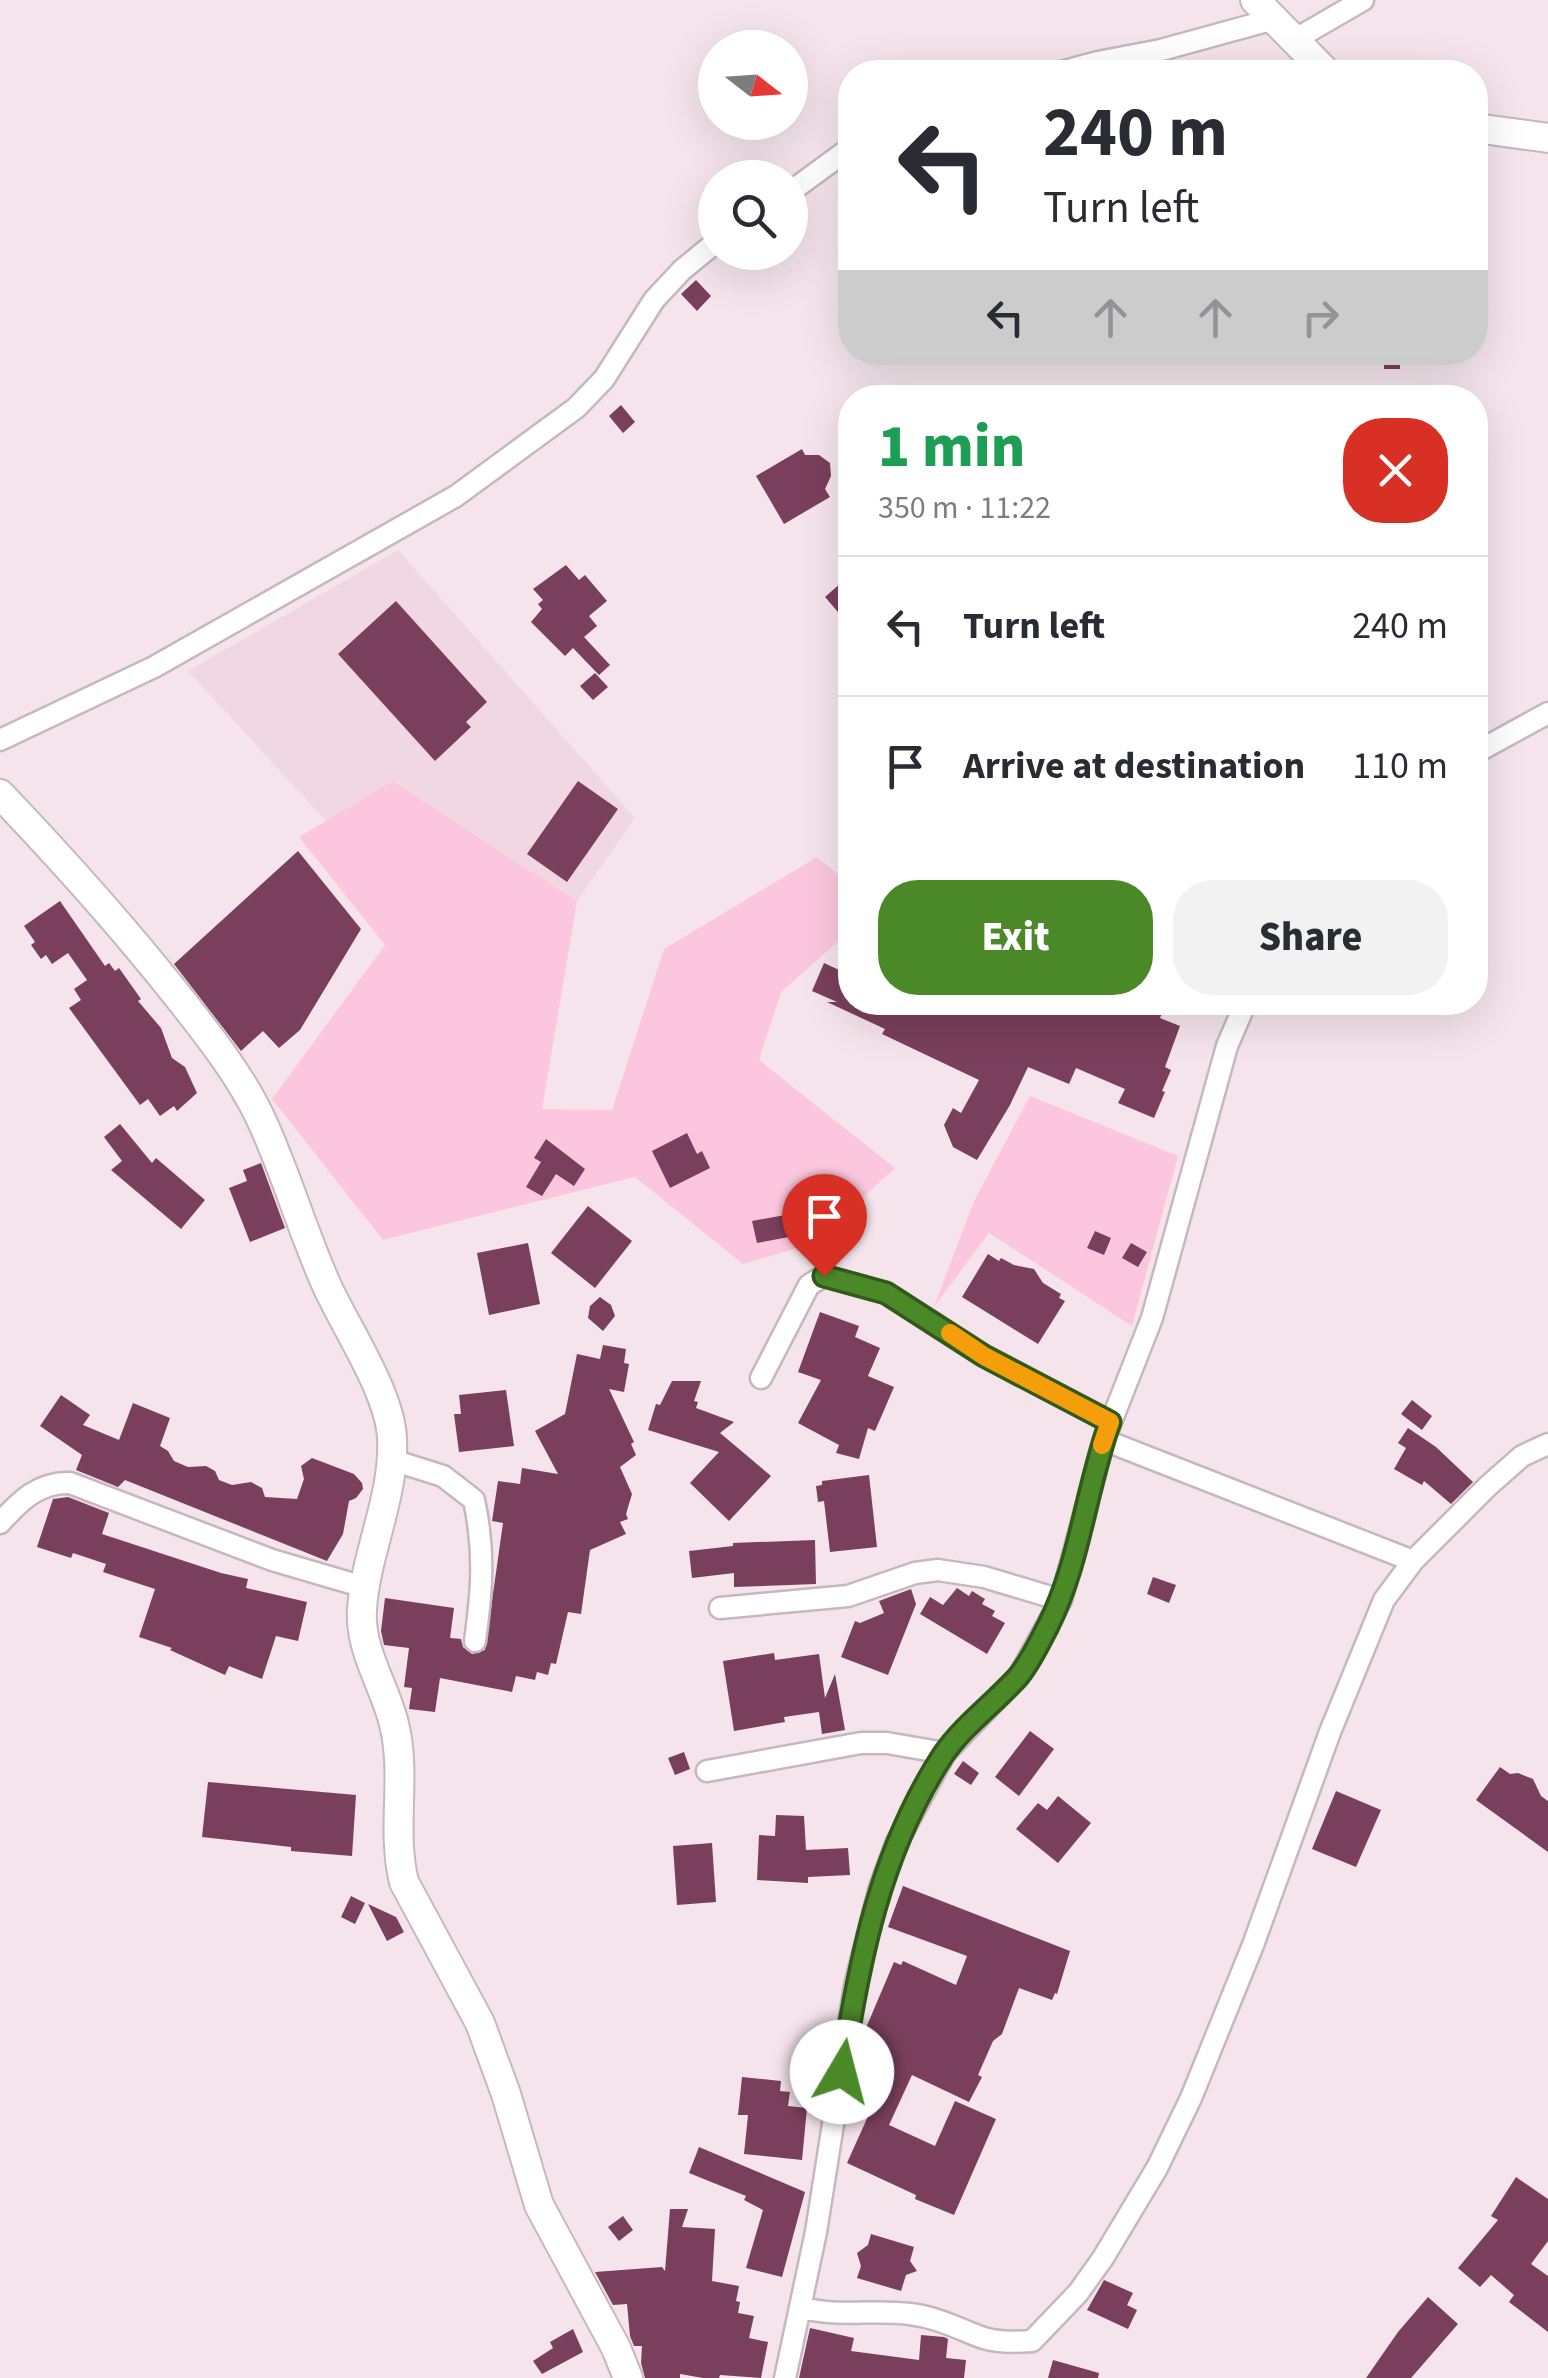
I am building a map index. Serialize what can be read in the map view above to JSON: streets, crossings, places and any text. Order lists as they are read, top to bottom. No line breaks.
{"north":"right","page":{"turn":["240 m","Turn left"],"heading":["1 min","350 m · 11:22"],"list":[{"name":"Turn left","value":"240 m"},{"name":"Arrive at destination","value":"110 m"}],"buttons":["Exit","Share"]}}
